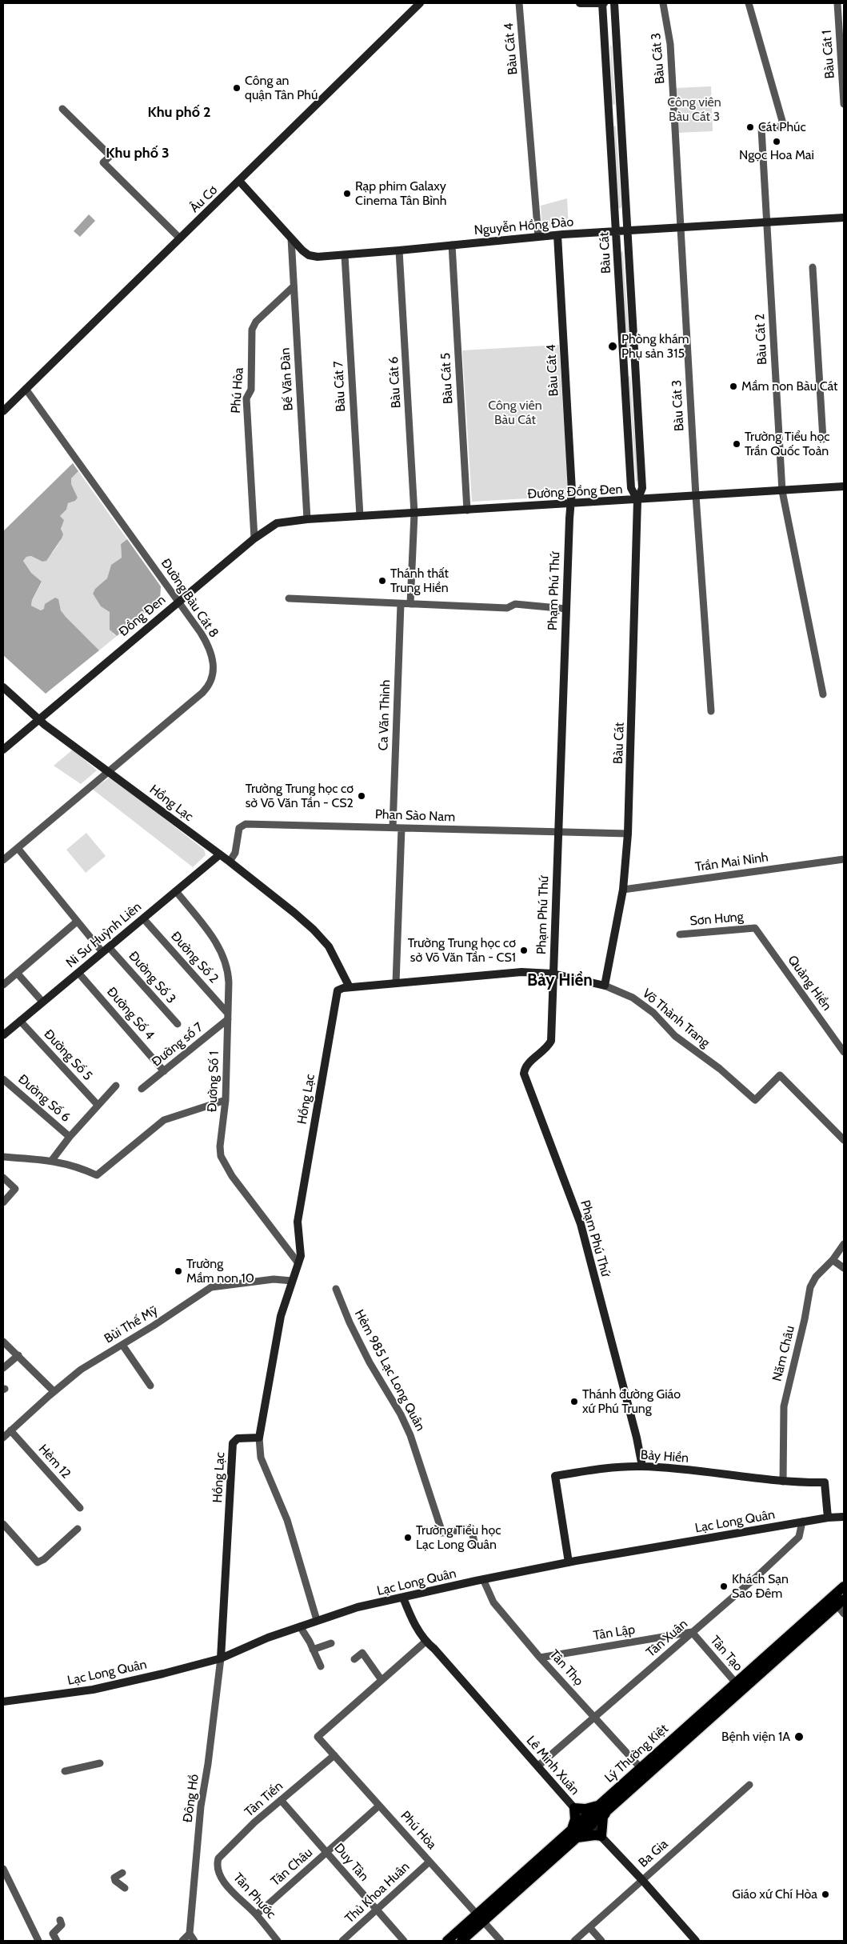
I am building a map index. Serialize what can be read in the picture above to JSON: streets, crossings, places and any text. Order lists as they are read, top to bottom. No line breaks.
{"streets":{"main road":["Lý Thường Kiệt"],"street":["Bàu Cát 4","Bàu Cát 1","Bàu Cát 3","Âu Cơ","Nguyễn Hồng Đào","Bàu Cát","Bàu Cát 2","Bàu Cát 5","Bế Văn Đàn","Bàu Cát 6","Bàu Cát 7","Phú Hòa","Đường Đồng Đen","Phạm Phú Thứ","Đường Bàu Cát 8","Đồng Đen","Ca Văn Thỉnh","Hồng Lạc","Phan Sào Nam","Trần Mai Ninh","Sơn Hưng","Ni Sư Huỳnh Liên","Đường Số 2","Đường Số 3","Quảng Hiền","Đường Số 4","Võ Thành Trang","Đường số 7","Đường Số 5","Đường Số 1","Đường Số 6","Bùi Thế Mỹ","Năm Châu","Hẻm 985 Lạc Long Quân","Bảy Hiền","Hẻm 12","Lạc Long Quân","Tân Lập","Tân Xuân","Tân Tạo","Tân Thọ","Lê Minh Xuân","Đông Hồ","Tân Tiến","Ba Gia","Duy Tân","Tân Châu","Thủ Khoa Huân","Tân Phước"]},"crossings":[["Bàu Cát 4","Nguyễn Hồng Đào"],["Bàu Cát 4","Đường Đồng Đen"],["Bàu Cát 4","Phạm Phú Thứ"],["Bàu Cát 3","Nguyễn Hồng Đào"],["Bàu Cát 3","Đường Đồng Đen"],["Âu Cơ","Nguyễn Hồng Đào"],["Âu Cơ","Đường Bàu Cát 8"],["Nguyễn Hồng Đào","Bàu Cát"],["Nguyễn Hồng Đào","Bàu Cát 2"],["Nguyễn Hồng Đào","Bàu Cát 5"],["Nguyễn Hồng Đào","Bế Văn Đàn"],["Nguyễn Hồng Đào","Bàu Cát 6"],["Nguyễn Hồng Đào","Bàu Cát 7"],["Bàu Cát","Đường Đồng Đen"],["Bàu Cát","Phan Sào Nam"],["Bàu Cát","Trần Mai Ninh"],["Bàu Cát","Võ Thành Trang"],["Bàu Cát 2","Đường Đồng Đen"],["Bàu Cát 5","Đường Đồng Đen"],["Bế Văn Đàn","Phú Hòa"],["Bế Văn Đàn","Đường Đồng Đen"],["Bế Văn Đàn","Đồng Đen"],["Bàu Cát 6","Đường Đồng Đen"],["Bàu Cát 7","Đường Đồng Đen"],["Phú Hòa","Đồng Đen"],["Phú Hòa","Lý Thường Kiệt"],["Phú Hòa","Tân Tiến"],["Phú Hòa","Tân Châu"],["Phú Hòa","Thủ Khoa Huân"],["Đường Đồng Đen","Phạm Phú Thứ"],["Đường Đồng Đen","Đồng Đen"],["Phạm Phú Thứ","Phan Sào Nam"],["Phạm Phú Thứ","Võ Thành Trang"],["Phạm Phú Thứ","Bảy Hiền"],["Đường Bàu Cát 8","Đồng Đen"],["Đường Bàu Cát 8","Hồng Lạc"],["Đường Bàu Cát 8","Đường Số 3"],["Đồng Đen","Hồng Lạc"],["Ca Văn Thỉnh","Phan Sào Nam"],["Hồng Lạc","Phan Sào Nam"],["Hồng Lạc","Ni Sư Huỳnh Liên"],["Hồng Lạc","Võ Thành Trang"],["Hồng Lạc","Đường Số 1"],["Hồng Lạc","Bùi Thế Mỹ"],["Hồng Lạc","Lạc Long Quân"],["Hồng Lạc","Đông Hồ"],["Sơn Hưng","Quảng Hiền"],["Ni Sư Huỳnh Liên","Đường Số 2"],["Ni Sư Huỳnh Liên","Đường Số 3"],["Ni Sư Huỳnh Liên","Đường Số 4"],["Ni Sư Huỳnh Liên","Đường Số 5"],["Ni Sư Huỳnh Liên","Đường Số 1"],["Đường Số 2","Đường số 7"],["Đường Số 2","Đường Số 1"],["Đường Số 4","Đường số 7"],["Đường số 7","Đường Số 1"],["Bùi Thế Mỹ","Hẻm 12"],["Năm Châu","Bảy Hiền"],["Bảy Hiền","Lạc Long Quân"],["Lạc Long Quân","Tân Xuân"],["Lạc Long Quân","Tân Thọ"],["Lạc Long Quân","Lê Minh Xuân"],["Lạc Long Quân","Đông Hồ"],["Tân Lập","Tân Xuân"],["Tân Lập","Tân Tạo"],["Tân Lập","Tân Thọ"],["Tân Xuân","Tân Tạo"],["Tân Xuân","Tân Thọ"],["Tân Xuân","Lê Minh Xuân"],["Tân Tạo","Lý Thường Kiệt"],["Tân Thọ","Lý Thường Kiệt"],["Lý Thường Kiệt","Lê Minh Xuân"],["Lê Minh Xuân","Ba Gia"],["Tân Tiến","Duy Tân"],["Tân Tiến","Tân Phước"],["Duy Tân","Tân Châu"],["Duy Tân","Thủ Khoa Huân"],["Tân Châu","Tân Phước"]],"districts":["Khu phố 2","Khu phố 3","Bảy Hiền"],"parks":["Công viên Bàu Cát 3","Công viên Bàu Cát"],"places":["Công an quận Tân Phú","Cát Phúc","Ngọc Hoa Mai","Rạp phim Galaxy Cinema Tân Bình","Phòng khám Phụ sản 315","Mầm non Bàu Cát","Trường Tiểu học Trần Quốc Toản","Thánh thất Trung Hiền","Trường Trung học cơ sở Võ Văn Tần - CS2","Trường Trung học cơ sở Võ Văn Tần - CS1","Trường Mầm non 10","Thánh đường Giáo xứ Phú Trung","Trường Tiểu học Lạc Long Quân","Khách Sạn Sao Đêm","Bệnh viện 1A","Giáo xứ Chí Hòa"]}
